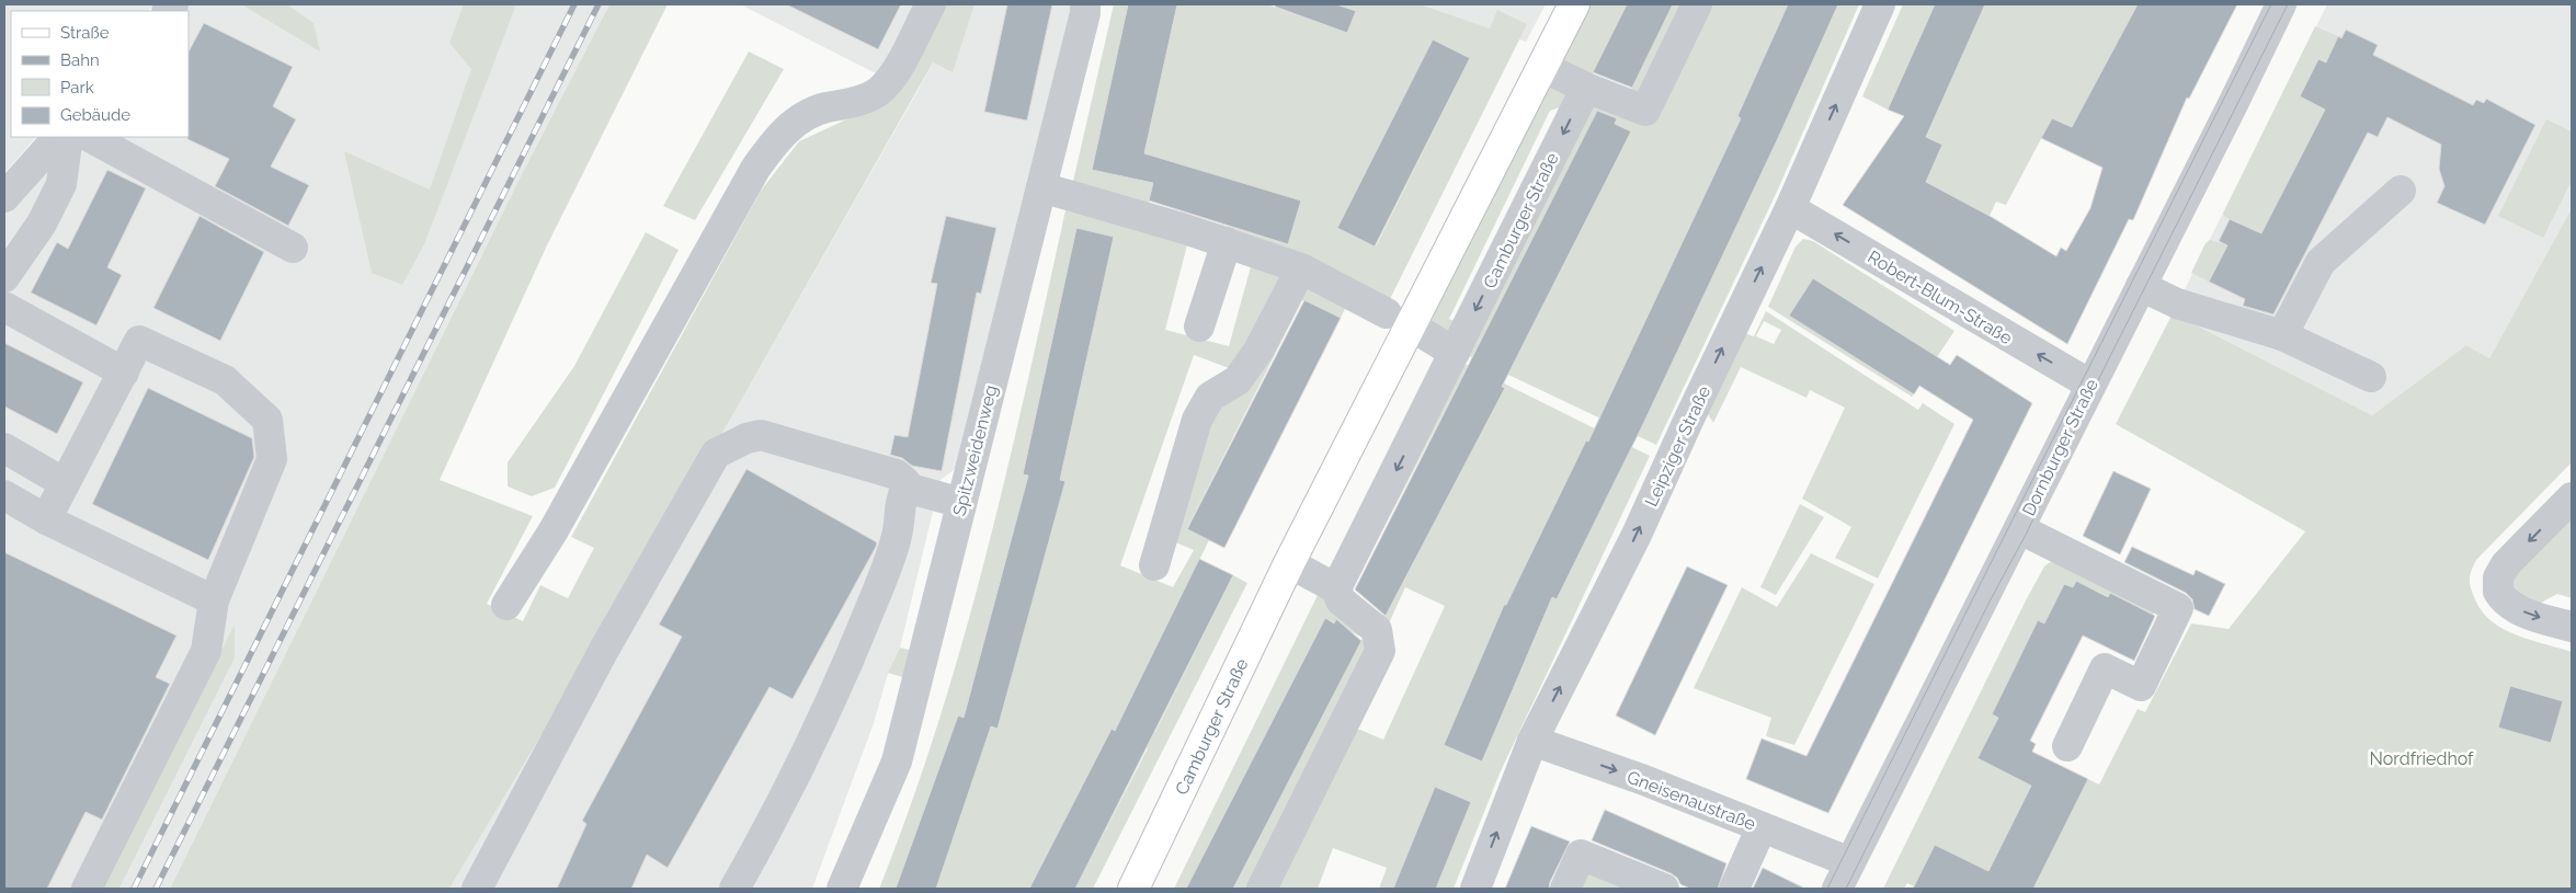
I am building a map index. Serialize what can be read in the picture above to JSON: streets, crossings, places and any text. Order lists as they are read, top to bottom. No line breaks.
{"streets":{"main road":["Camburger Straße"],"street":["Robert-Blum-Straße","Leipziger Straße","Dornburger Straße","Spitzweidenweg","Gneisenaustraße"]},"crossings":[["Robert-Blum-Straße","Leipziger Straße"],["Robert-Blum-Straße","Dornburger Straße"],["Leipziger Straße","Gneisenaustraße"],["Dornburger Straße","Gneisenaustraße"]],"one_way":["Robert-Blum-Straße","Leipziger Straße","Gneisenaustraße"],"parks":["Nordfriedhof"],"legend":["Straße","Bahn","Park","Gebäude"]}
